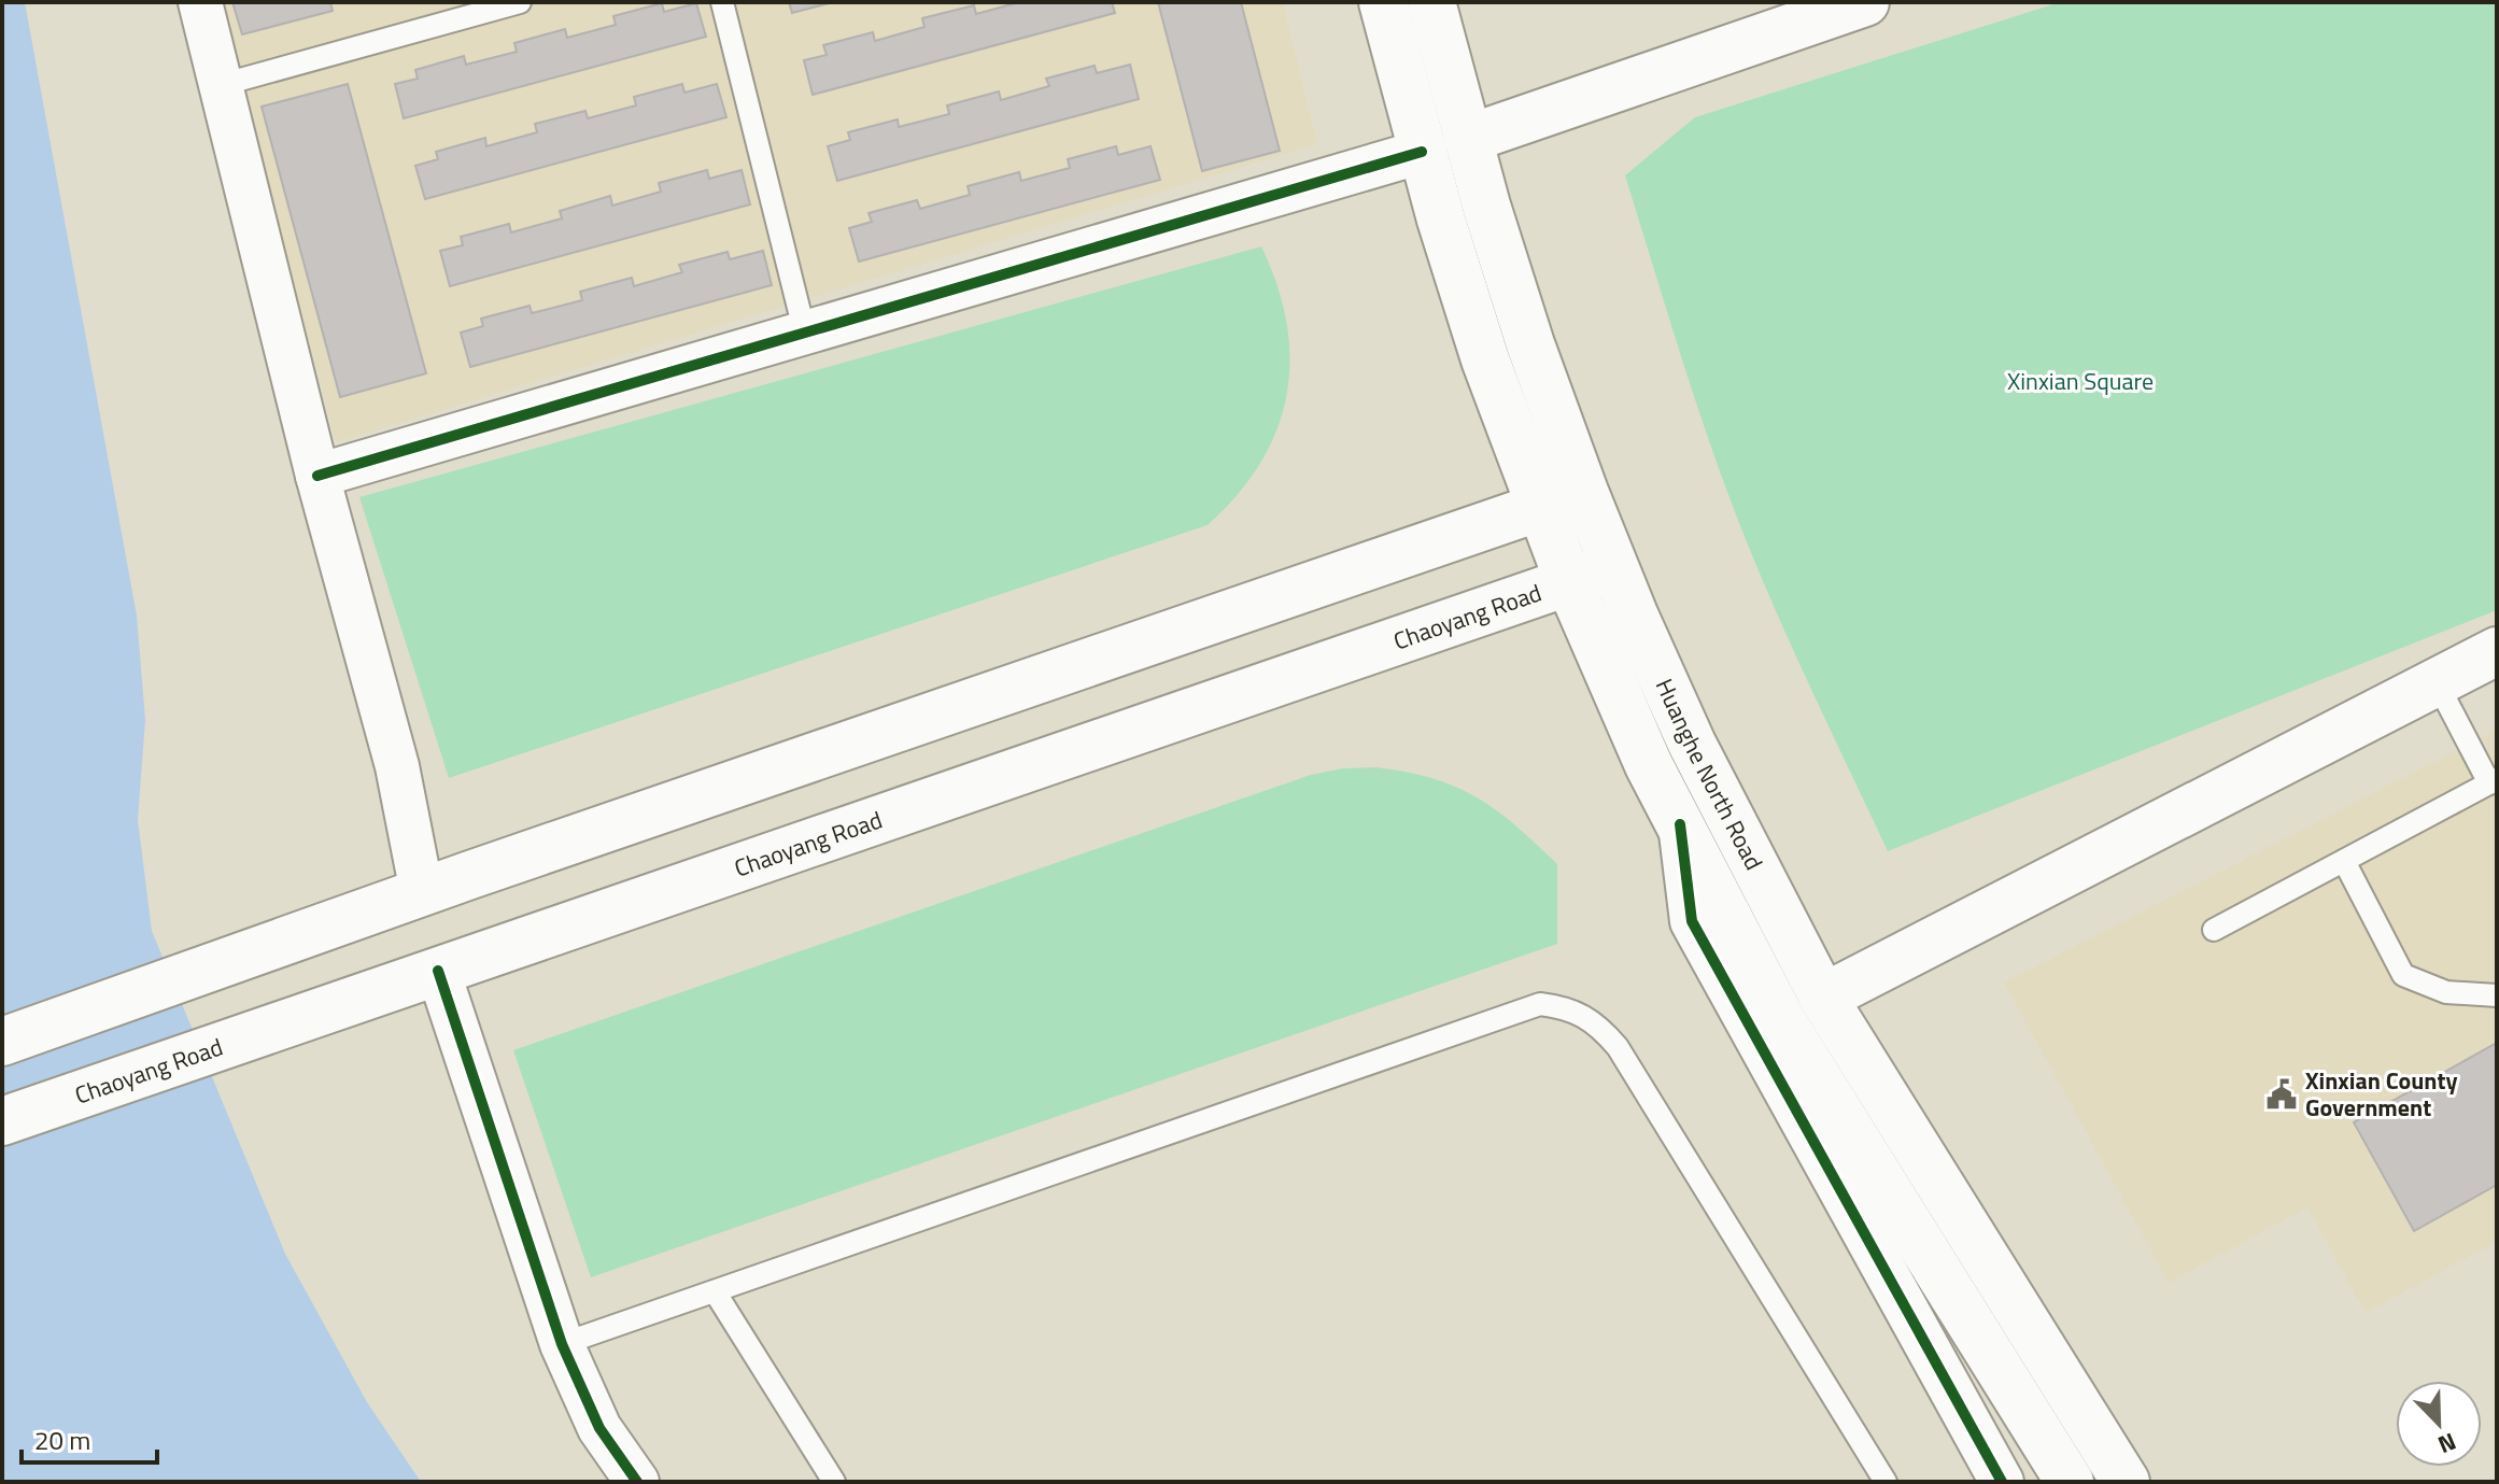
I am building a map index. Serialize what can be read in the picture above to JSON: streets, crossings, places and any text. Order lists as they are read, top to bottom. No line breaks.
{"streets":{"main road":["Chaoyang Road","Huanghe North Road"]},"crossings":[["Chaoyang Road","Huanghe North Road"]],"parks":["Xinxian Square"],"places":{"public building":["Xinxian County Government"]},"scale_bar":"20 m","north":"bottom right"}
